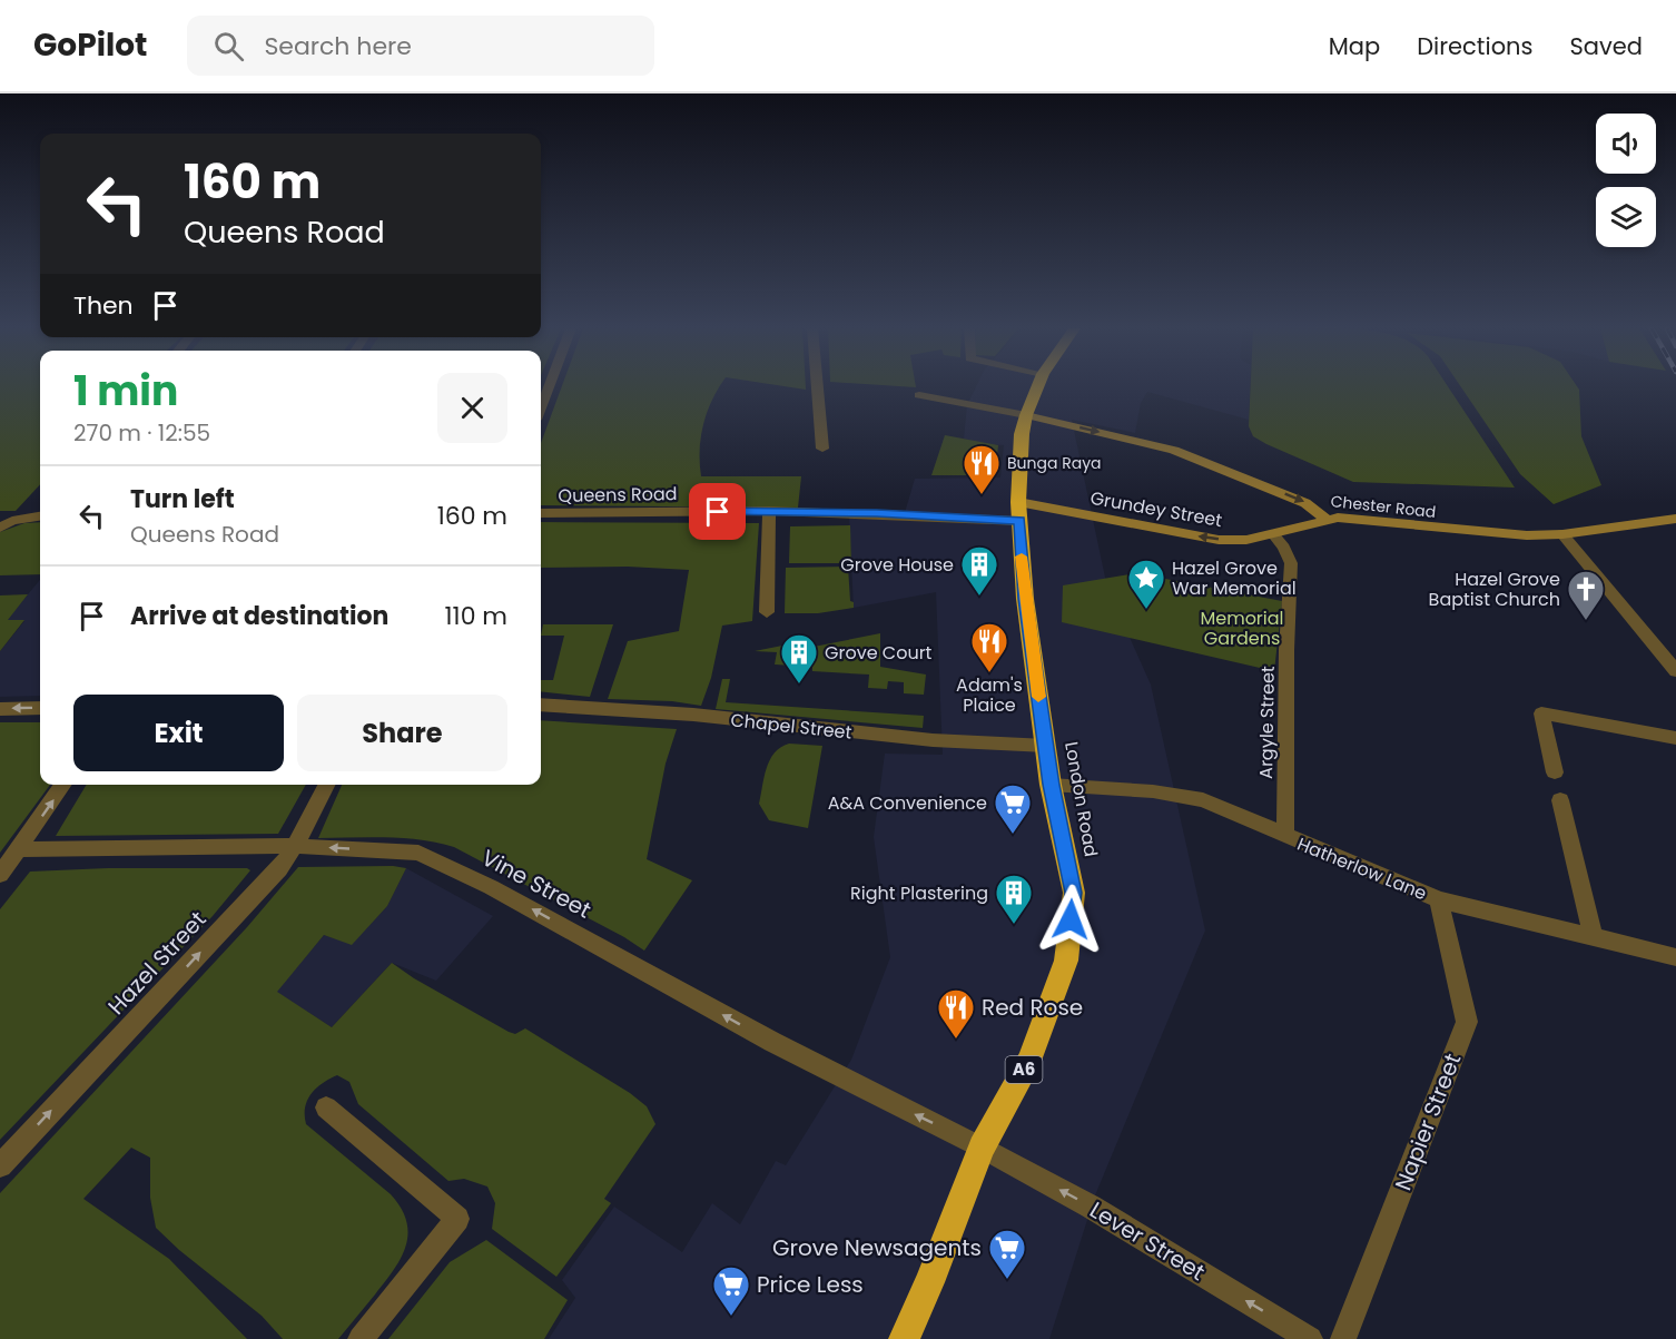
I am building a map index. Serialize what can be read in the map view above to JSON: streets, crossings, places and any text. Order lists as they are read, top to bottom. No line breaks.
{"streets":{"highway":["London Road","A6"],"street":["Queens Road","Chester Road","Grundey Street","Argyle Street","Chapel Street","Hatherlow Lane","Vine Street","Hazel Street","Napier Street","Lever Street"]},"crossings":[["Queens Road","Grundey Street"],["Queens Road","London Road"],["Chester Road","Grundey Street"],["Chester Road","London Road"],["Grundey Street","Argyle Street"],["Grundey Street","London Road"],["Argyle Street","Hatherlow Lane"],["Chapel Street","London Road"],["London Road","Hatherlow Lane"],["London Road","Vine Street"],["London Road","Lever Street"],["Hatherlow Lane","Napier Street"],["Vine Street","Hazel Street"],["Vine Street","Lever Street"]],"one_way":["Chester Road","Grundey Street","Vine Street","Hazel Street","Lever Street"],"parks":["Memorial Gardens"],"places":{"restaurant":["Bunga Raya","Adam's Plaice","Red Rose"],"building":["Grove House","Grove Court","Right Plastering"],"place":["Hazel Grove War Memorial"],"church":["Hazel Grove Baptist Church"],"supermarket":["A&A Convenience","Grove Newsagents","Price Less"]},"page":{"header":"GoPilot","search":"Search here","nav":["Map","Directions","Saved"],"turn":["160 m","Queens Road"],"then":"Then","heading":["1 min","270 m · 12:55"],"list":[{"name":"Turn left","note":"Queens Road","value":"160 m"},{"name":"Arrive at destination","value":"110 m"}],"buttons":["Exit","Share"]}}
